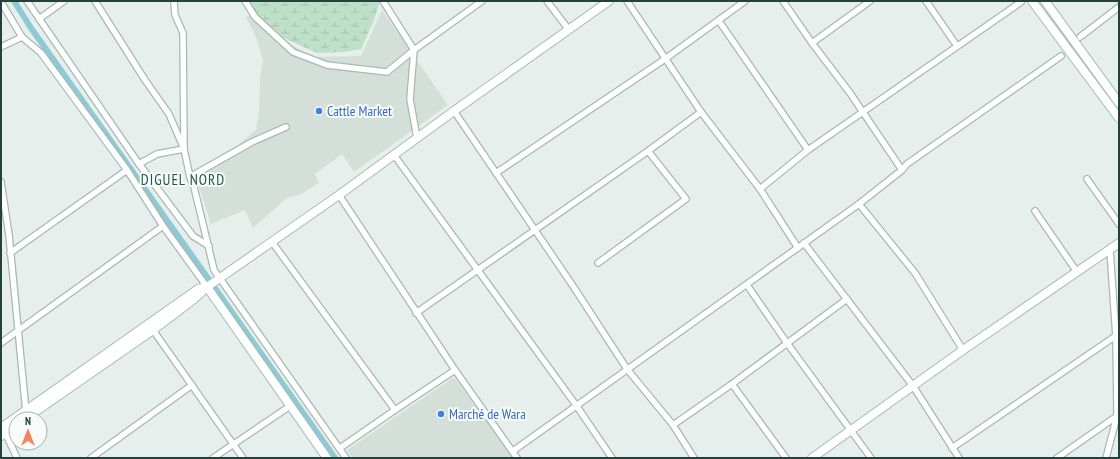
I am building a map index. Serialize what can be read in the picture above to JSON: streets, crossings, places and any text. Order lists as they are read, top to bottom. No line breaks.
{"districts":["DIGUEL NORD"],"places":["Cattle Market","Marché de Wara"],"north":"top"}
